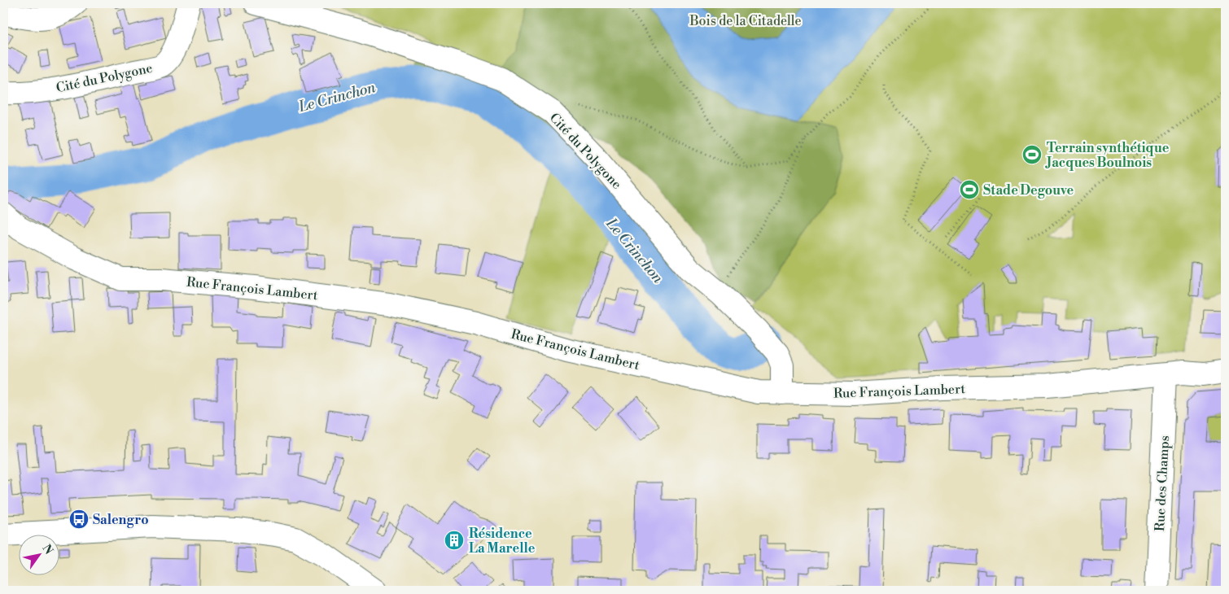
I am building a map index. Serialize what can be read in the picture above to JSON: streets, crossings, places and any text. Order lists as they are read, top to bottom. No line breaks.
{"streets":{"street":["Cité du Polygone","Rue François Lambert","Rue des Champs"]},"crossings":[["Cité du Polygone","Rue François Lambert"],["Rue François Lambert","Rue des Champs"]],"water":["Le Crinchon"],"parks":["Bois de la Citadelle"],"places":{"sports":["Terrain synthétique Jacques Boulnois","Stade Degouve"],"bus stop":["Salengro"],"building":["Résidence La Marelle"]},"north":"top right"}
